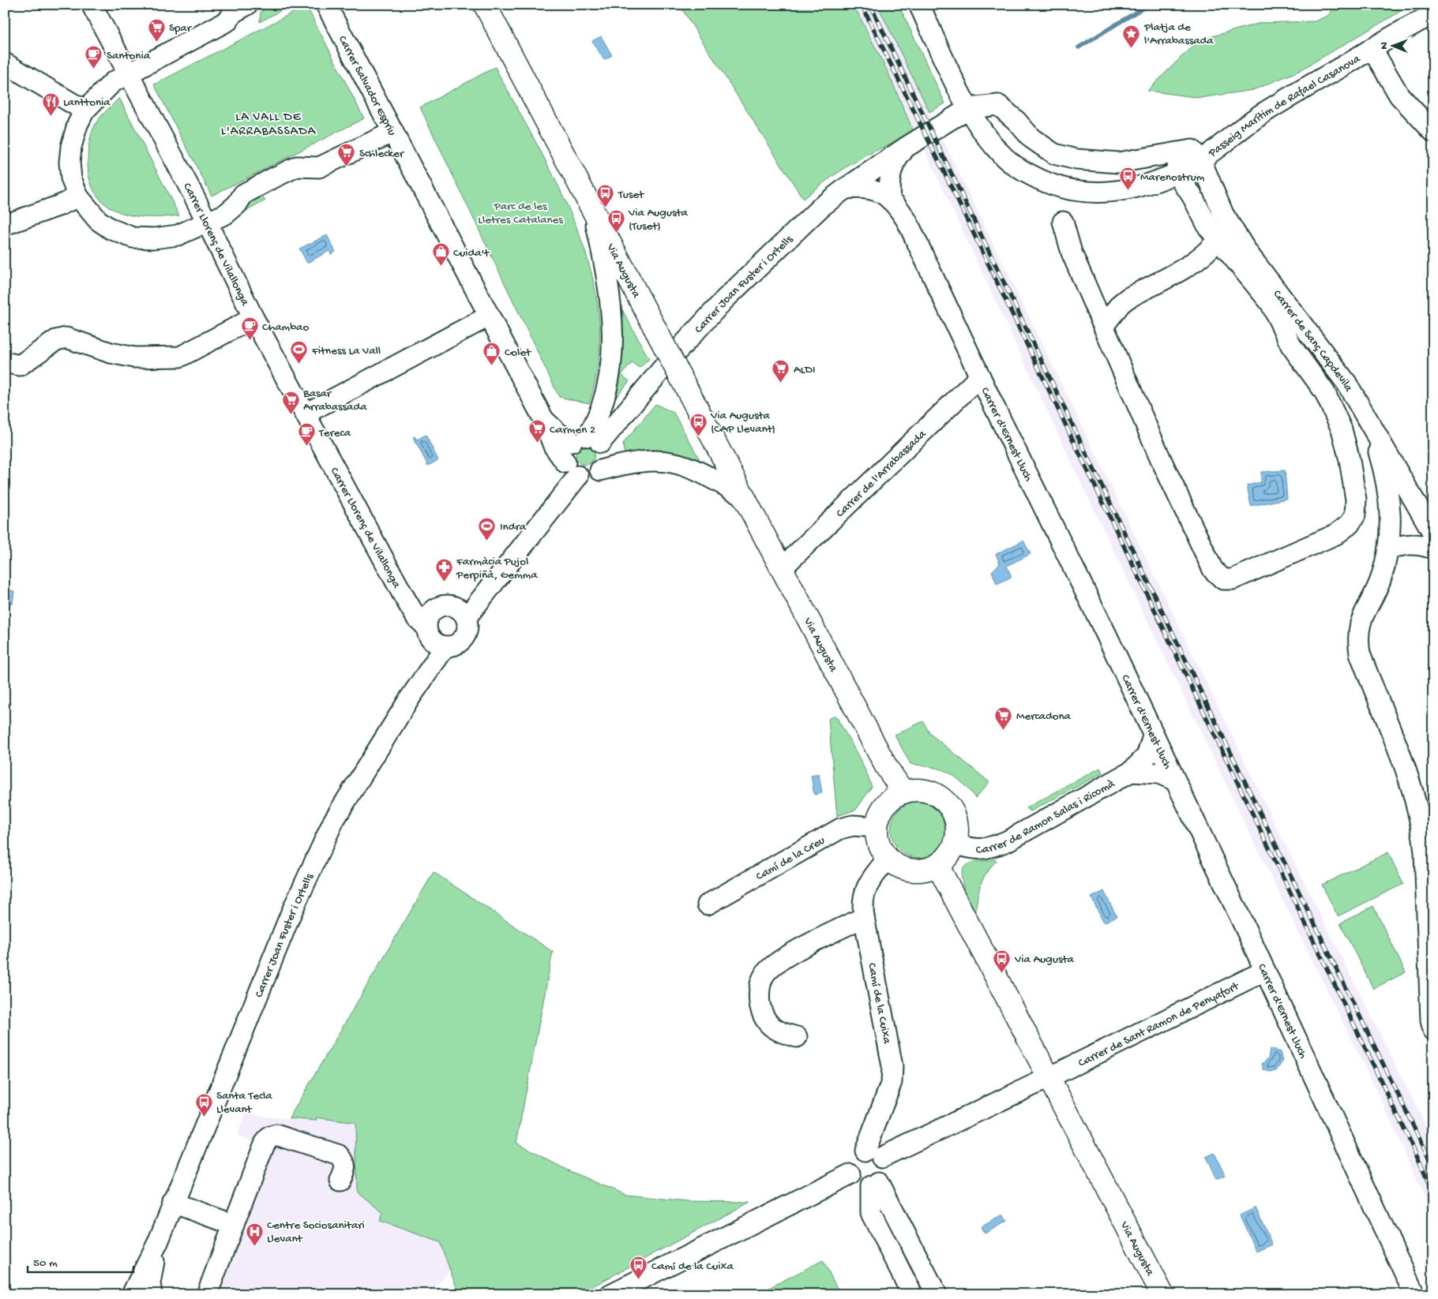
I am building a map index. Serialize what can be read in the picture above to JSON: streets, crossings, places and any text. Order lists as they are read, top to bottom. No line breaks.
{"streets":{"main road":["Via Augusta"],"street":["Carrer Salvador Espriu","Passeig Marítim de Rafael Casanova","Carrer Llorenç de Vilallonga","Carrer Joan Fuster i Ortells","Carrer de Sanç Capdevila","Carrer d'Ernest Lluch","Carrer de l'Arrabassada","Carrer de Ramon Salas i Ricomà","Camí de la Creu","Camí de la Cuixa","Carrer de Sant Ramon de Penyafort"]},"crossings":[["Carrer Salvador Espriu","Carrer Joan Fuster i Ortells"],["Passeig Marítim de Rafael Casanova","Carrer Joan Fuster i Ortells"],["Passeig Marítim de Rafael Casanova","Carrer de Sanç Capdevila"],["Carrer Llorenç de Vilallonga","Carrer Joan Fuster i Ortells"],["Via Augusta","Carrer de l'Arrabassada"],["Via Augusta","Carrer de Ramon Salas i Ricomà"],["Via Augusta","Camí de la Creu"],["Via Augusta","Camí de la Cuixa"],["Via Augusta","Carrer de Sant Ramon de Penyafort"],["Carrer Joan Fuster i Ortells","Carrer d'Ernest Lluch"],["Carrer d'Ernest Lluch","Carrer de l'Arrabassada"],["Carrer d'Ernest Lluch","Carrer de Ramon Salas i Ricomà"],["Carrer d'Ernest Lluch","Carrer de Sant Ramon de Penyafort"],["Carrer de Ramon Salas i Ricomà","Camí de la Creu"],["Carrer de Ramon Salas i Ricomà","Camí de la Cuixa"],["Camí de la Creu","Camí de la Cuixa"],["Camí de la Cuixa","Carrer de Sant Ramon de Penyafort"]],"districts":["LA VALL DE L'ARRABASSADA"],"parks":["Parc de les Lletres Catalanes"],"places":{"supermarket":["Spar","Schlecker","ALDI","Basar Arrabassada","Carmen 2","Mercadona"],"place":["Platja de l'Arrabassada"],"cafe":["Santonia","Chambao","Tereca"],"restaurant":["Lanttonia"],"bus stop":["Marenostrum","Tuset","Via Augusta (Tuset)","Via Augusta (CAP Llevant)","Via Augusta","Santa Tecla Llevant","Camí de la Cuixa"],"shop":["Cuida't","Colet"],"sports":["Fitness La Vall","Indra"],"pharmacy":["Farmàcia Pujol Perpiñà, Gemma"],"hospital":["Centre Sociosanitari Llevant"]},"scale_bar":"50 m","north":"left"}
